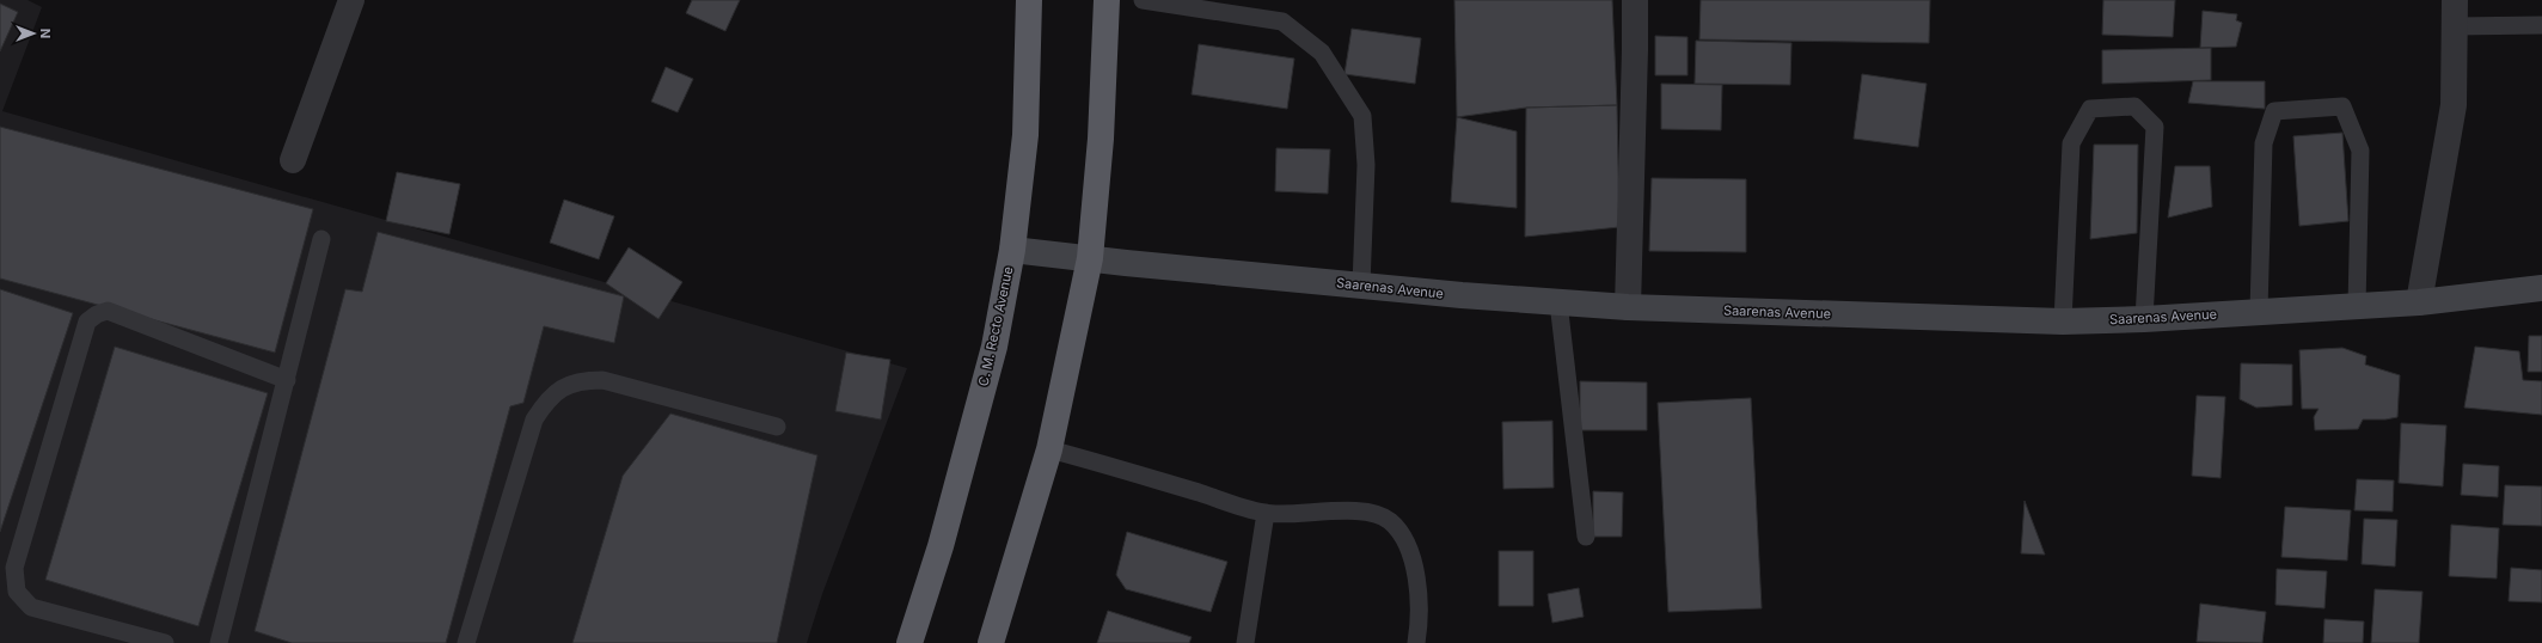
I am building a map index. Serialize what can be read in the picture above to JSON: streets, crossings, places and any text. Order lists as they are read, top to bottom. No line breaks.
{"streets":{"highway":["C. M. Recto Avenue"],"main road":["Saarenas Avenue"]},"crossings":[["Saarenas Avenue","C. M. Recto Avenue"]],"north":"right"}
